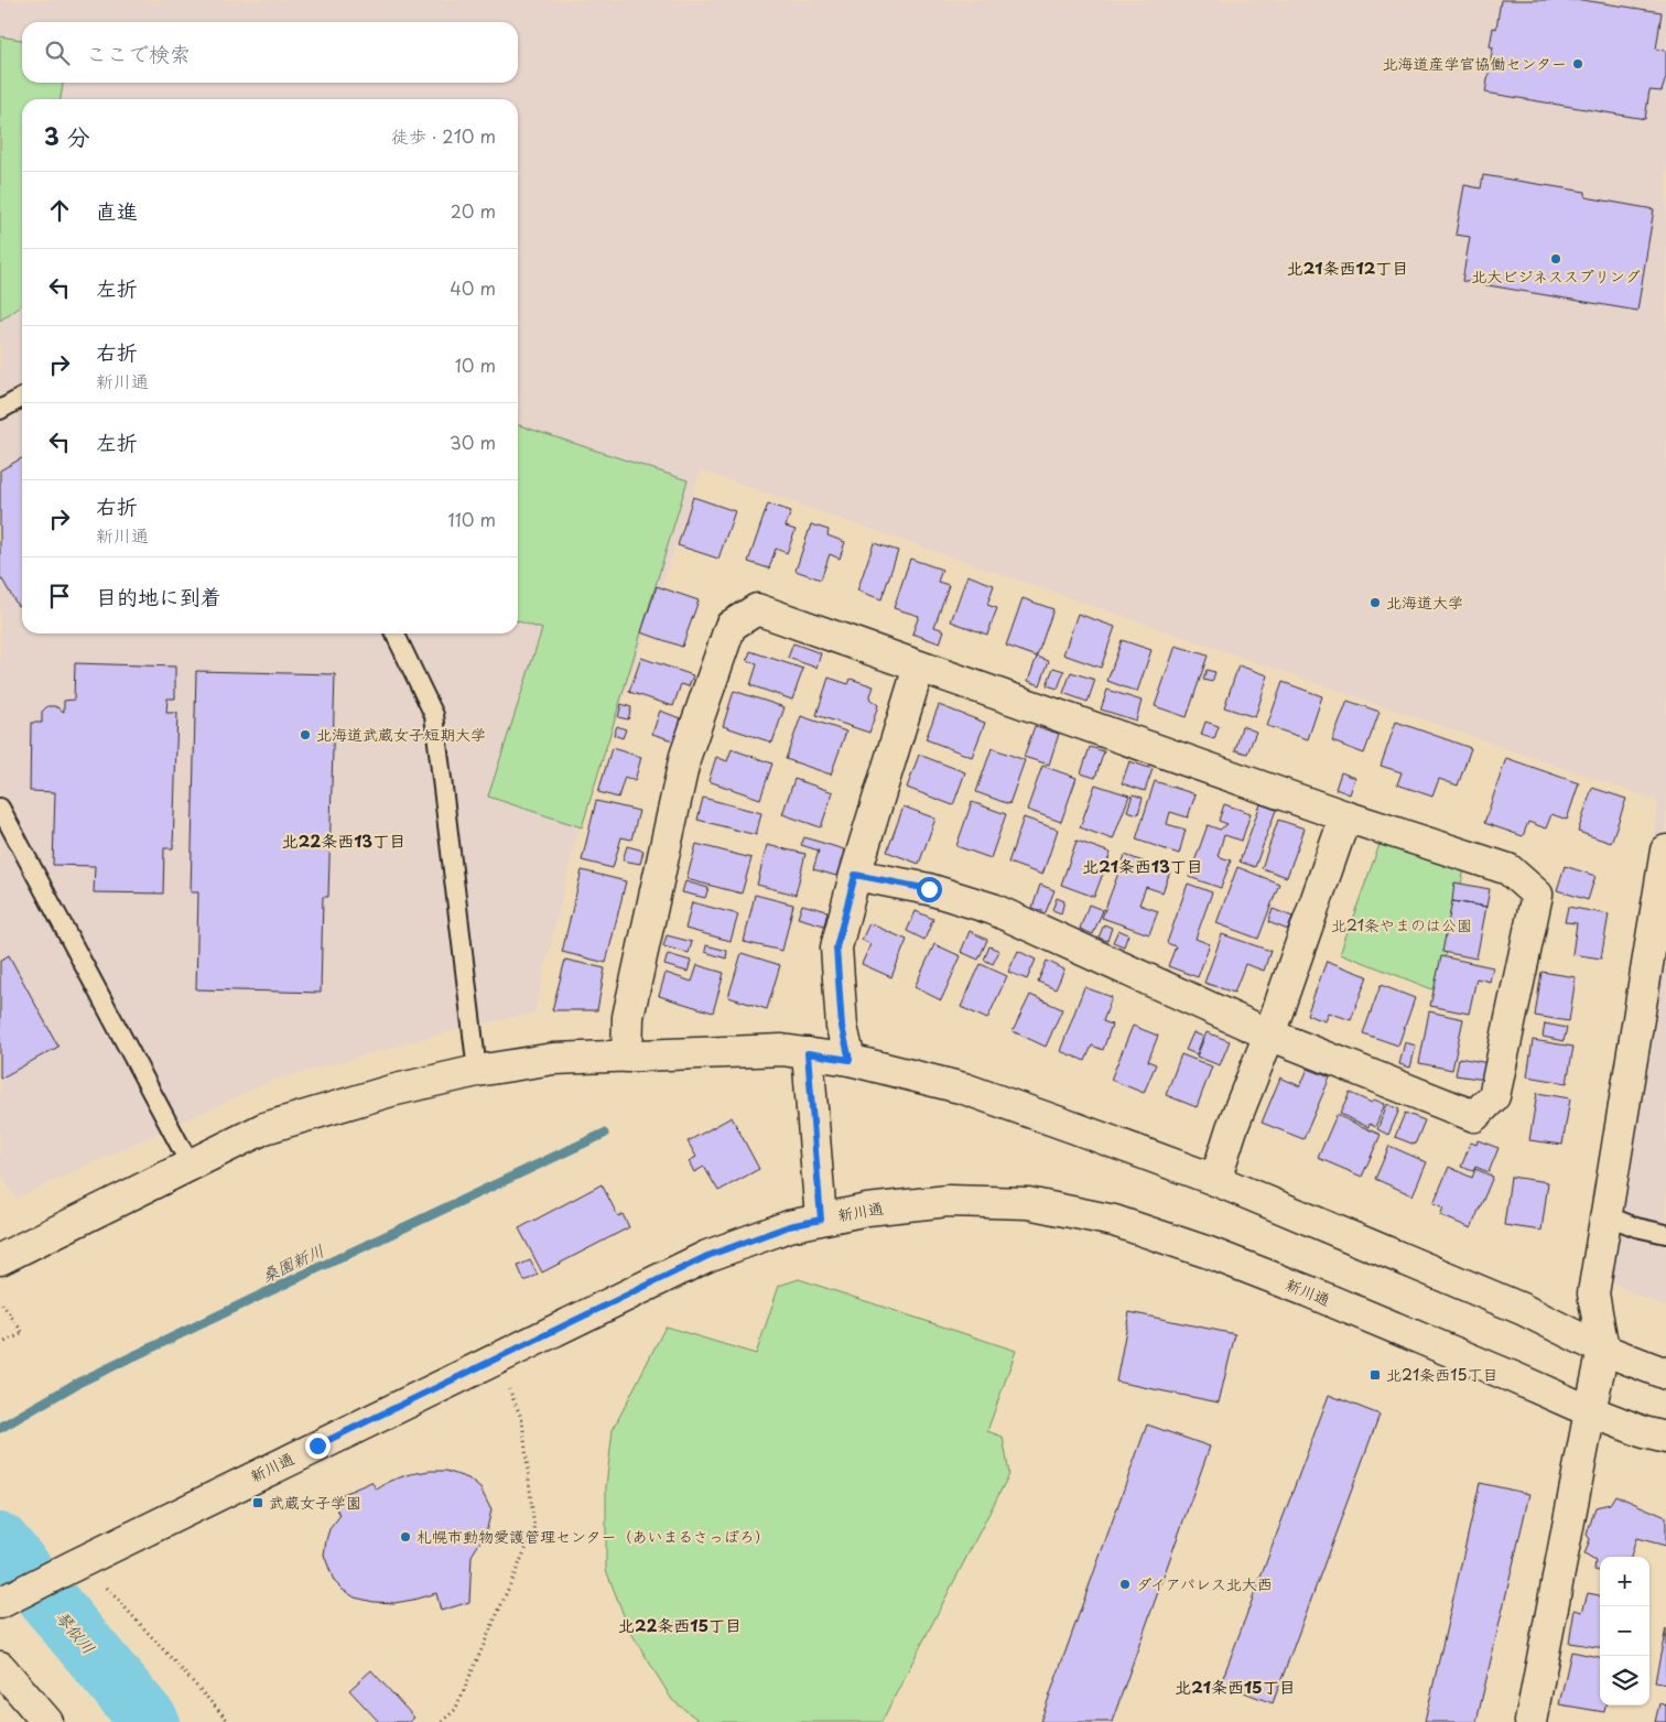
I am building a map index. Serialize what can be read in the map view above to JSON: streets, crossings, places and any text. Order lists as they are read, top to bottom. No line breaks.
{"streets":{"street":["新川通"]},"districts":["北21条西12丁目","北22条西13丁目","北21条西13丁目","北22条西15丁目","北21条西15丁目"],"water":["桑園新川","琴似川"],"parks":["北21条やまのは公園"],"places":{"other":["北海道産学官協働センター","北大ビジネススプリング","北海道大学","北海道武蔵女子短期大学","札幌市動物愛護管理センター（あいまるさっぽろ）","ダイアパレス北大西"],"transit":["北21条西15丁目","武蔵女子学園"]},"page":{"search":"ここで検索","heading":["3 分","徒歩 · 210 m"],"list":[["直進","20 m"],["左折","40 m"],["右折","新川通","10 m"],["左折","30 m"],["右折","新川通","110 m"],"目的地に到着"],"map_buttons":["+","−"]}}
